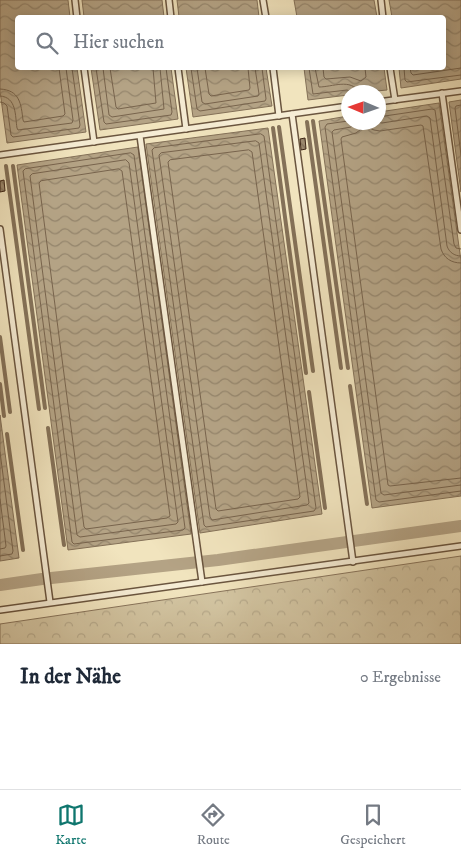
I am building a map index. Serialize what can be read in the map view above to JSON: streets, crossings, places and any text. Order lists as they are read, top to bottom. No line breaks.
{"north":"left","page":{"search":"Hier suchen","heading":["In der Nähe","0 Ergebnisse"],"nav":["Karte","Route","Gespeichert"]}}
